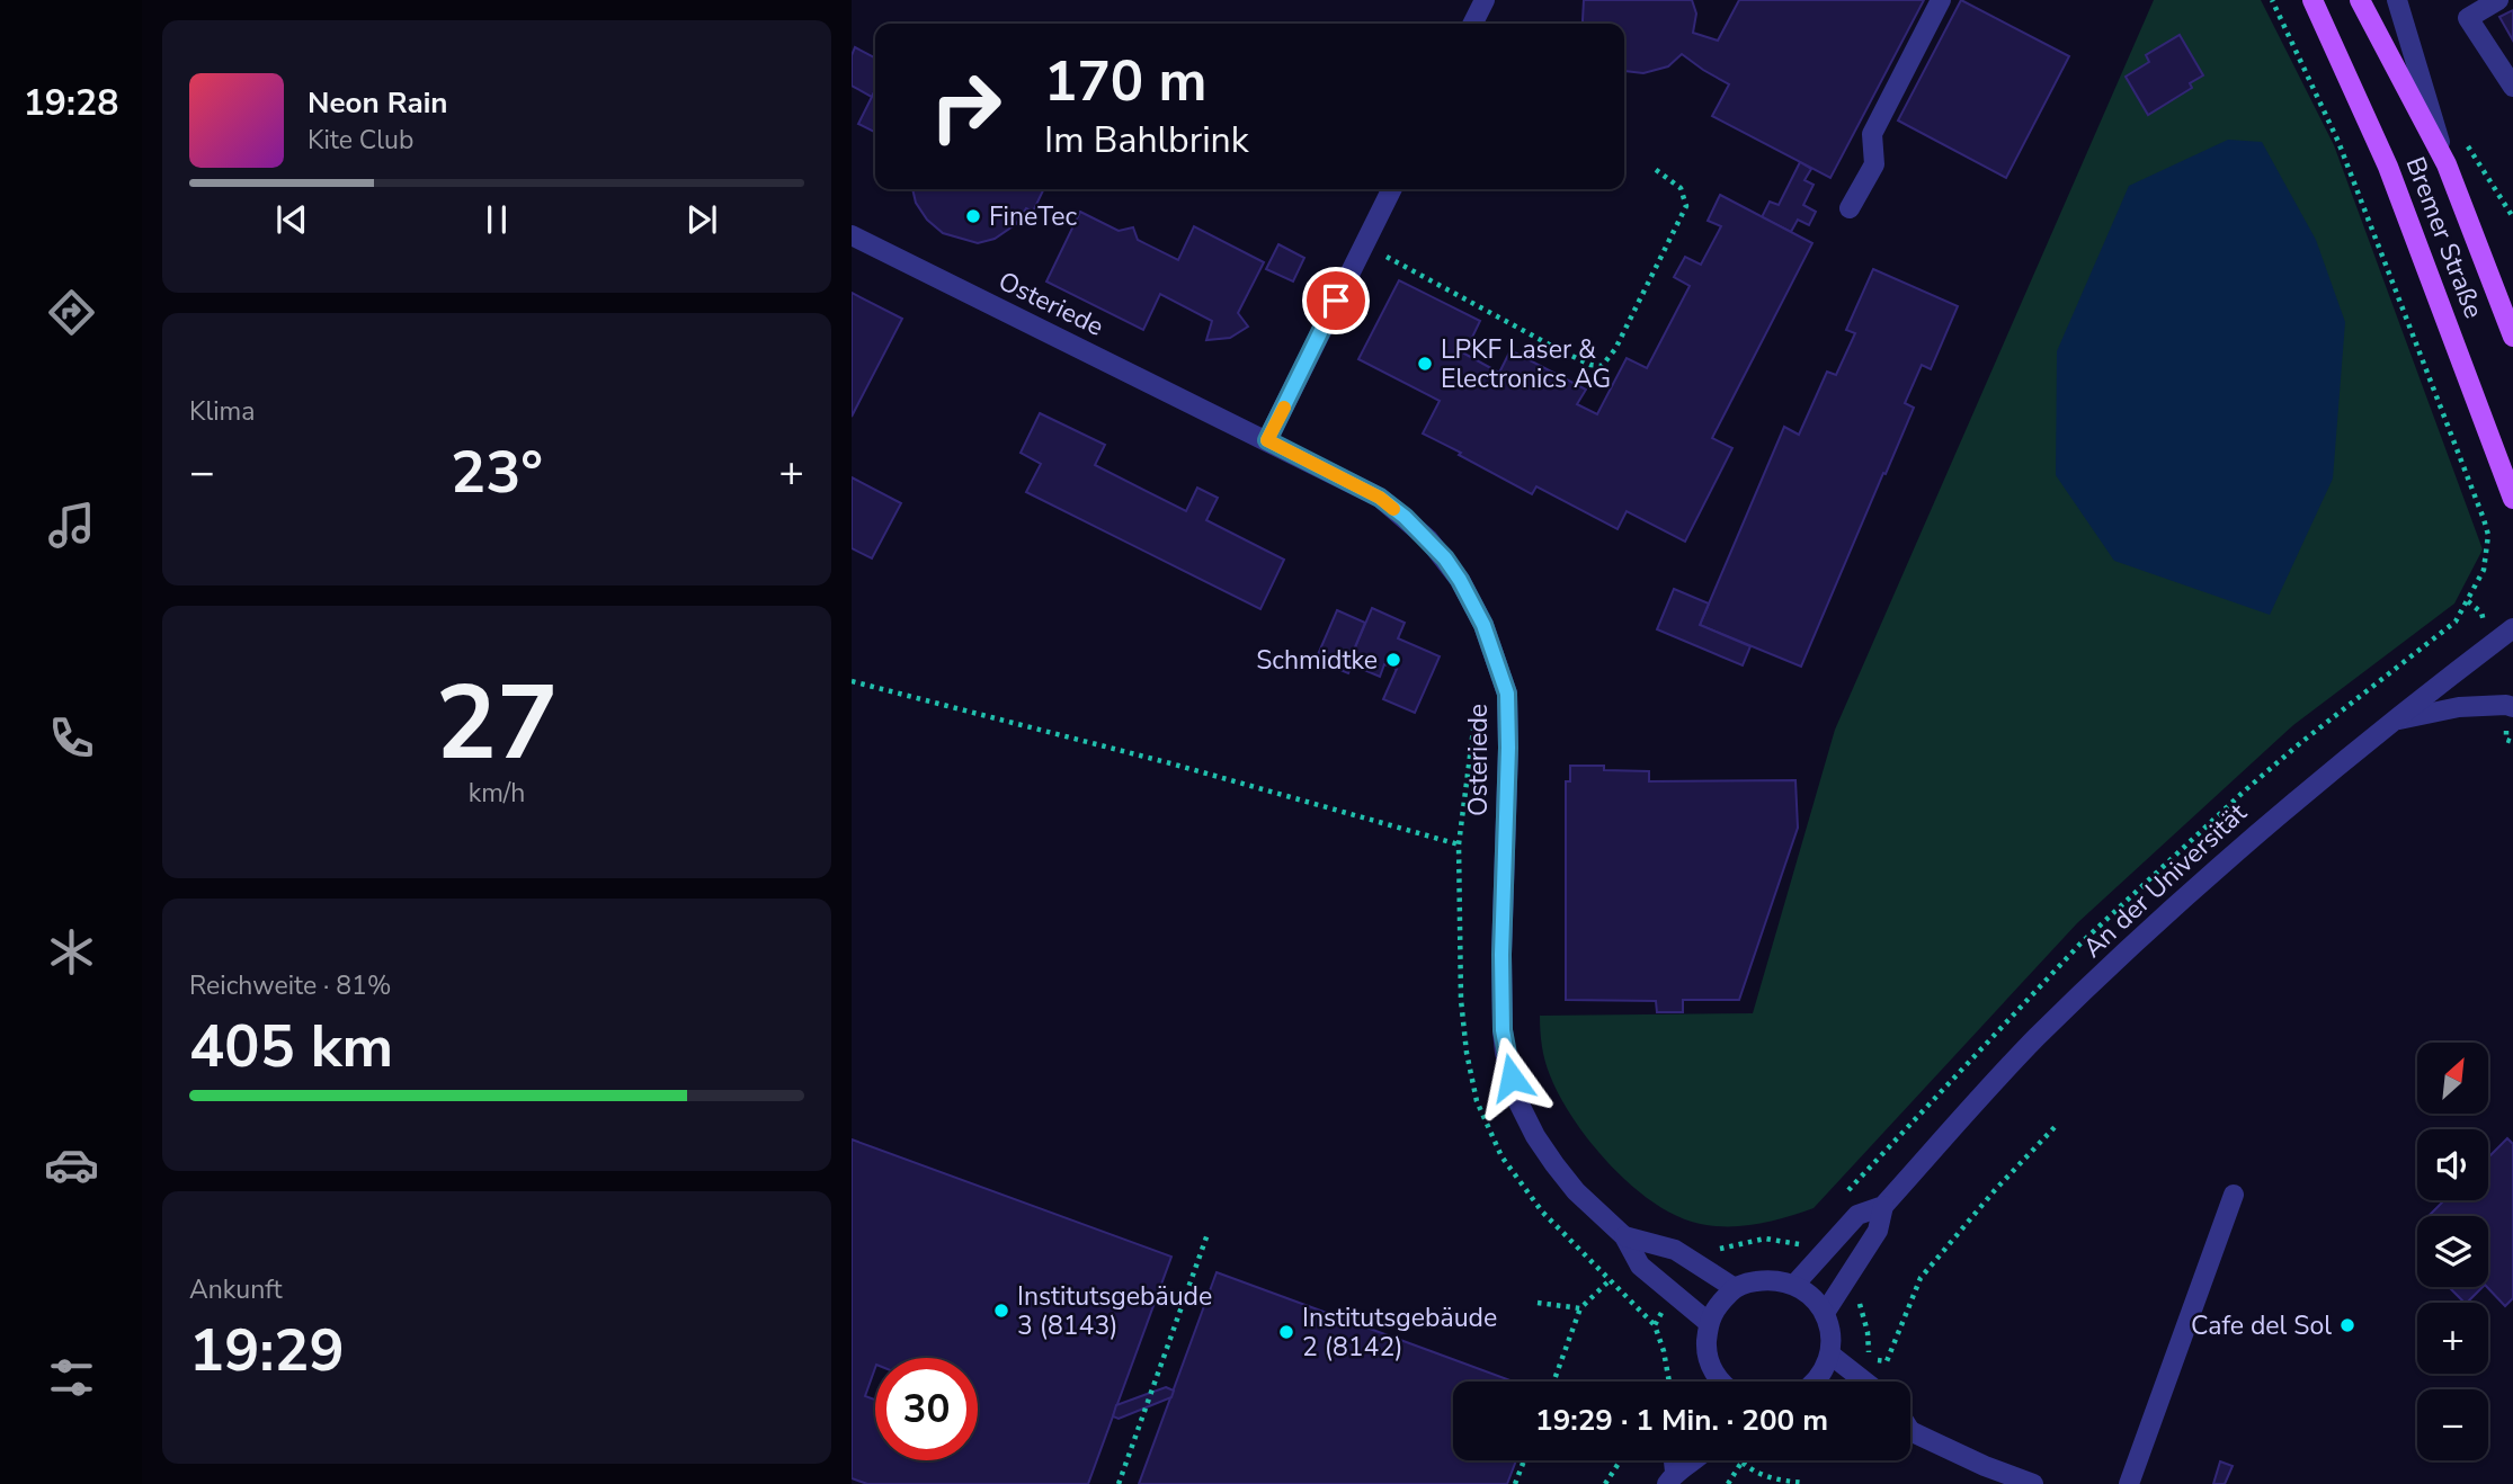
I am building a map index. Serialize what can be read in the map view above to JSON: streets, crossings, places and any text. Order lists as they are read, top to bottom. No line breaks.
{"streets":{"main road":["Bremer Straße"],"street":["Osteriede","An der Universität"]},"places":["FineTec","LPKF Laser & Electronics AG","Schmidtke","Institutsgebäude 3 (8143)","Cafe del Sol","Institutsgebäude 2 (8142)"],"north":"top right","page":{"tabs":"19:28","turn":["170 m","Im Bahlbrink"],"song":["Neon Rain","Kite Club"],"tile":["Klima",["27","km/h"],["Reichweite · 81%","405 km"],["Ankunft","19:29"]],"heat":["−","23°","+"],"map_buttons":["+","−"],"limit":"30","trip":"19:29 · 1 Min. · 200 m"}}
